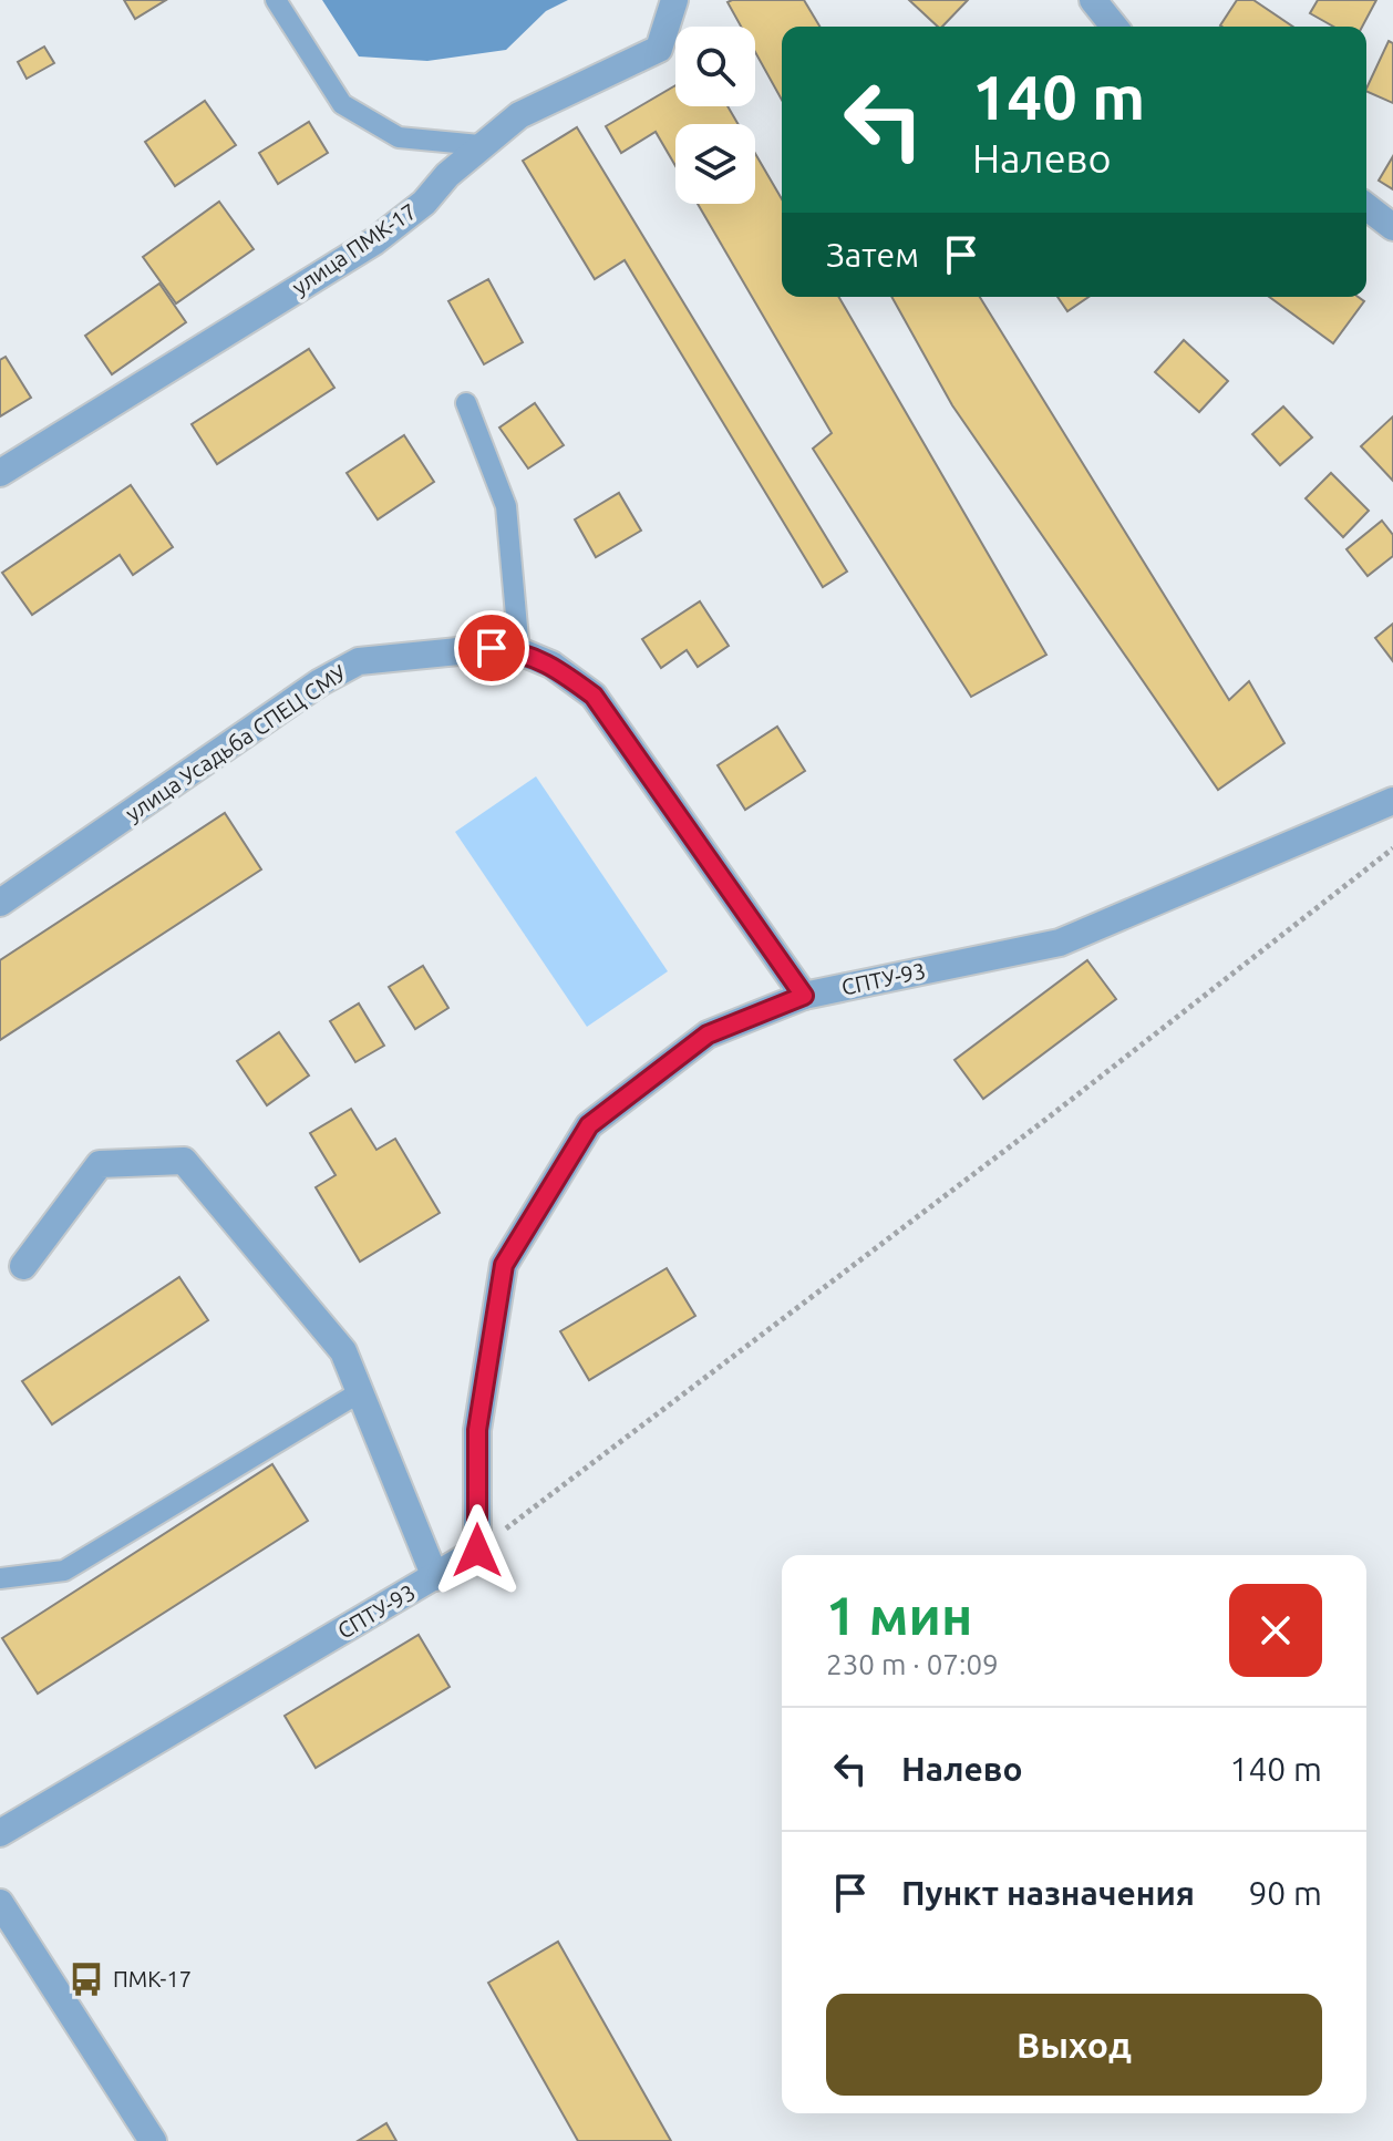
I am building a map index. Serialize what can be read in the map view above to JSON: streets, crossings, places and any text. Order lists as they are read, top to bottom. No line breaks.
{"streets":{"street":["улица ПМК-17","улица Усадьба СПЕЦ СМУ","СПТУ-93"]},"crossings":[["улица Усадьба СПЕЦ СМУ","СПТУ-93"]],"places":{"bus stop":["ПМК-17"]},"page":{"turn":["140 m","Налево"],"then":"Затем","heading":["1 мин","230 m · 07:09"],"list":[{"name":"Налево","value":"140 m"},{"name":"Пункт назначения","value":"90 m"}],"buttons":"Выход"}}
